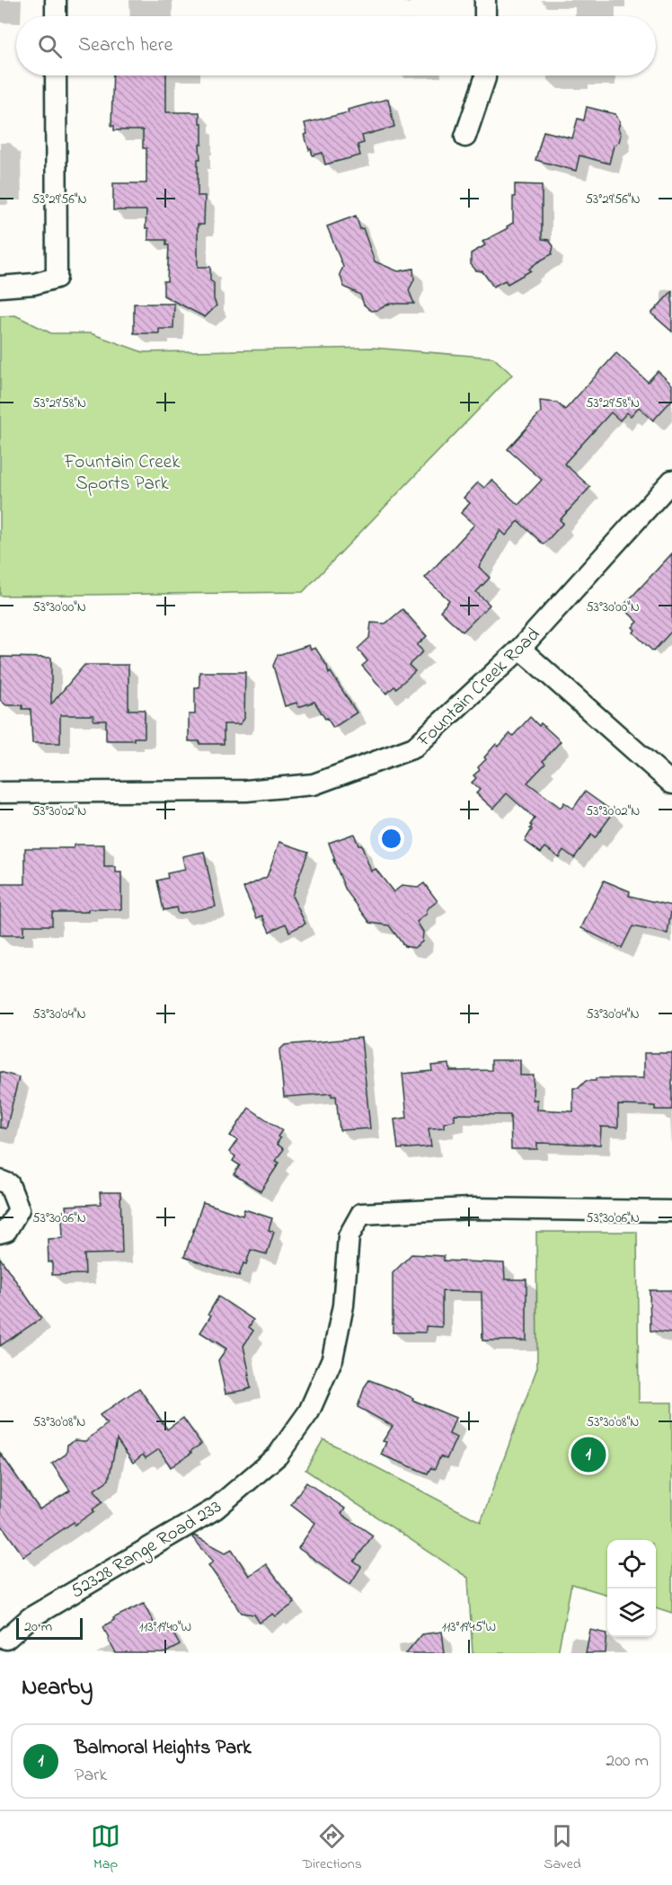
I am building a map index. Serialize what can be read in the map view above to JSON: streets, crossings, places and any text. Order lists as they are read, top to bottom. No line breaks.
{"streets":{"street":["Fountain Creek Road","52328 Range Road 233"]},"parks":["Fountain Creek Sports Park"],"scale_bar":"20 m","page":{"search":"Search here","pins":"1","scale":"20 m","heading":"Nearby","list":[{"mark":"1","name":"Balmoral Heights Park","note":"Park","value":"200 m"}],"nav":["Map","Directions","Saved"]},"coordinates":["53°29'56\"N","53°29'58\"N","53°30'00\"N","53°30'02\"N","53°30'04\"N","53°30'06\"N","53°30'08\"N","113°19'40\"W","113°19'45\"W"]}
